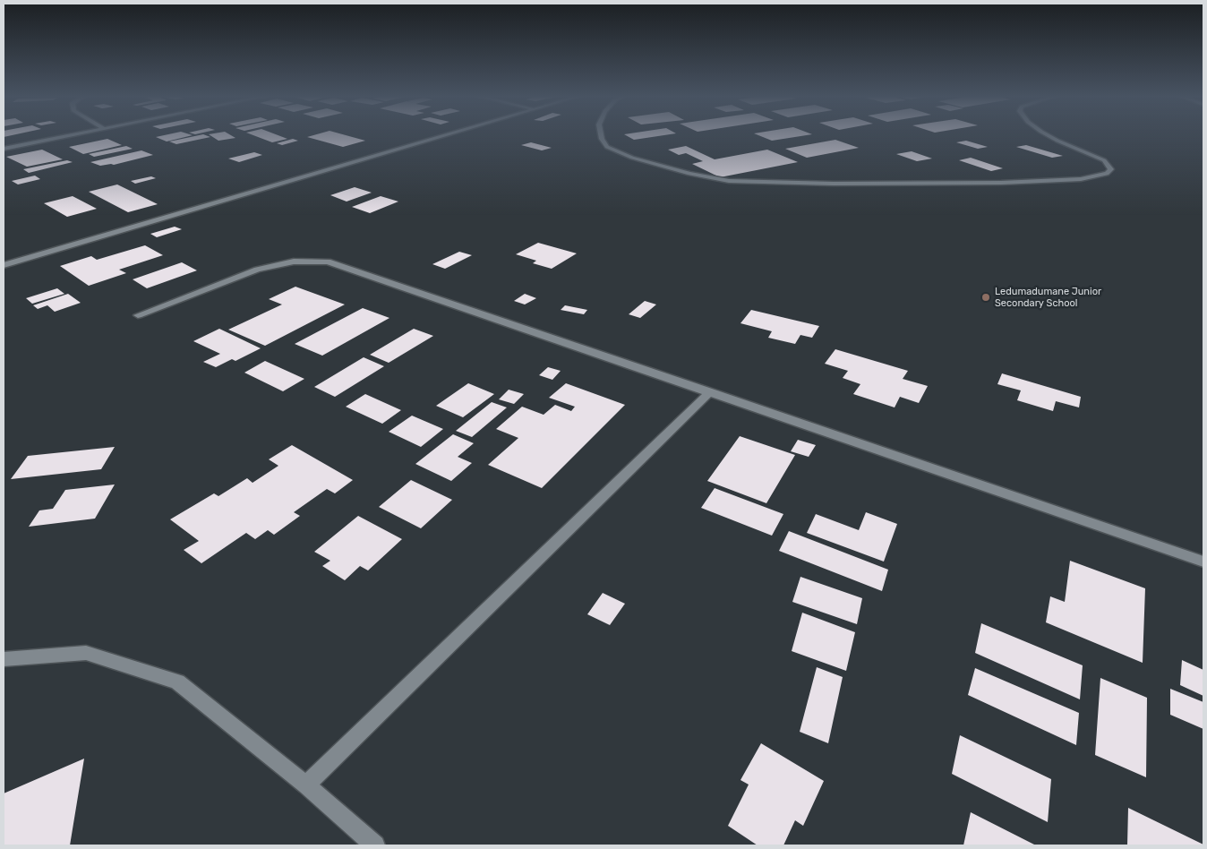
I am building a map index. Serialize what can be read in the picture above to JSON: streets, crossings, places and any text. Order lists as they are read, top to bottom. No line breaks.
{"places":["Ledumadumane Junior Secondary School"]}
